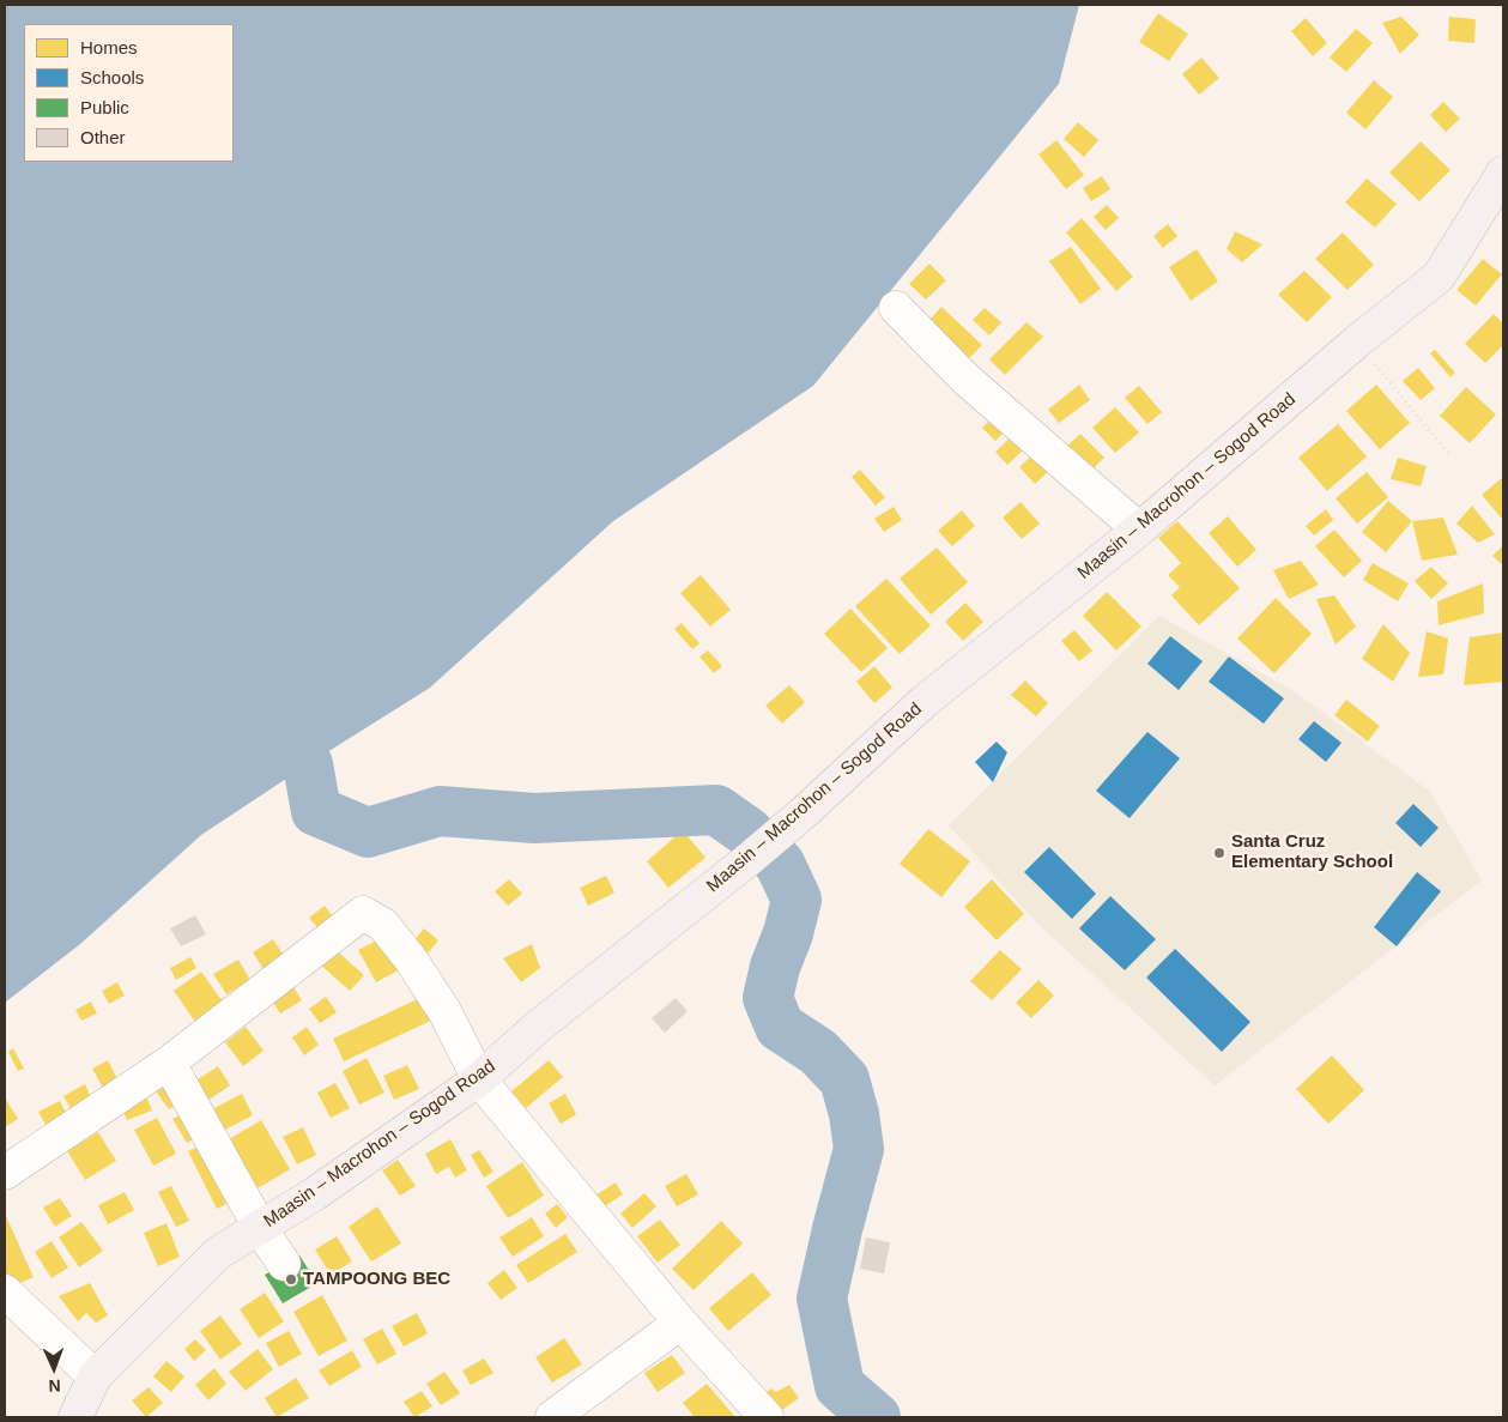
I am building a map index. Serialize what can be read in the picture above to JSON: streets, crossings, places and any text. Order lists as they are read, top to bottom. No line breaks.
{"streets":{"main road":["Maasin – Macrohon – Sogod Road"]},"places":["Santa Cruz Elementary School","TAMPOONG BEC"],"legend":["Homes","Schools","Public","Other"],"north":"bottom"}
